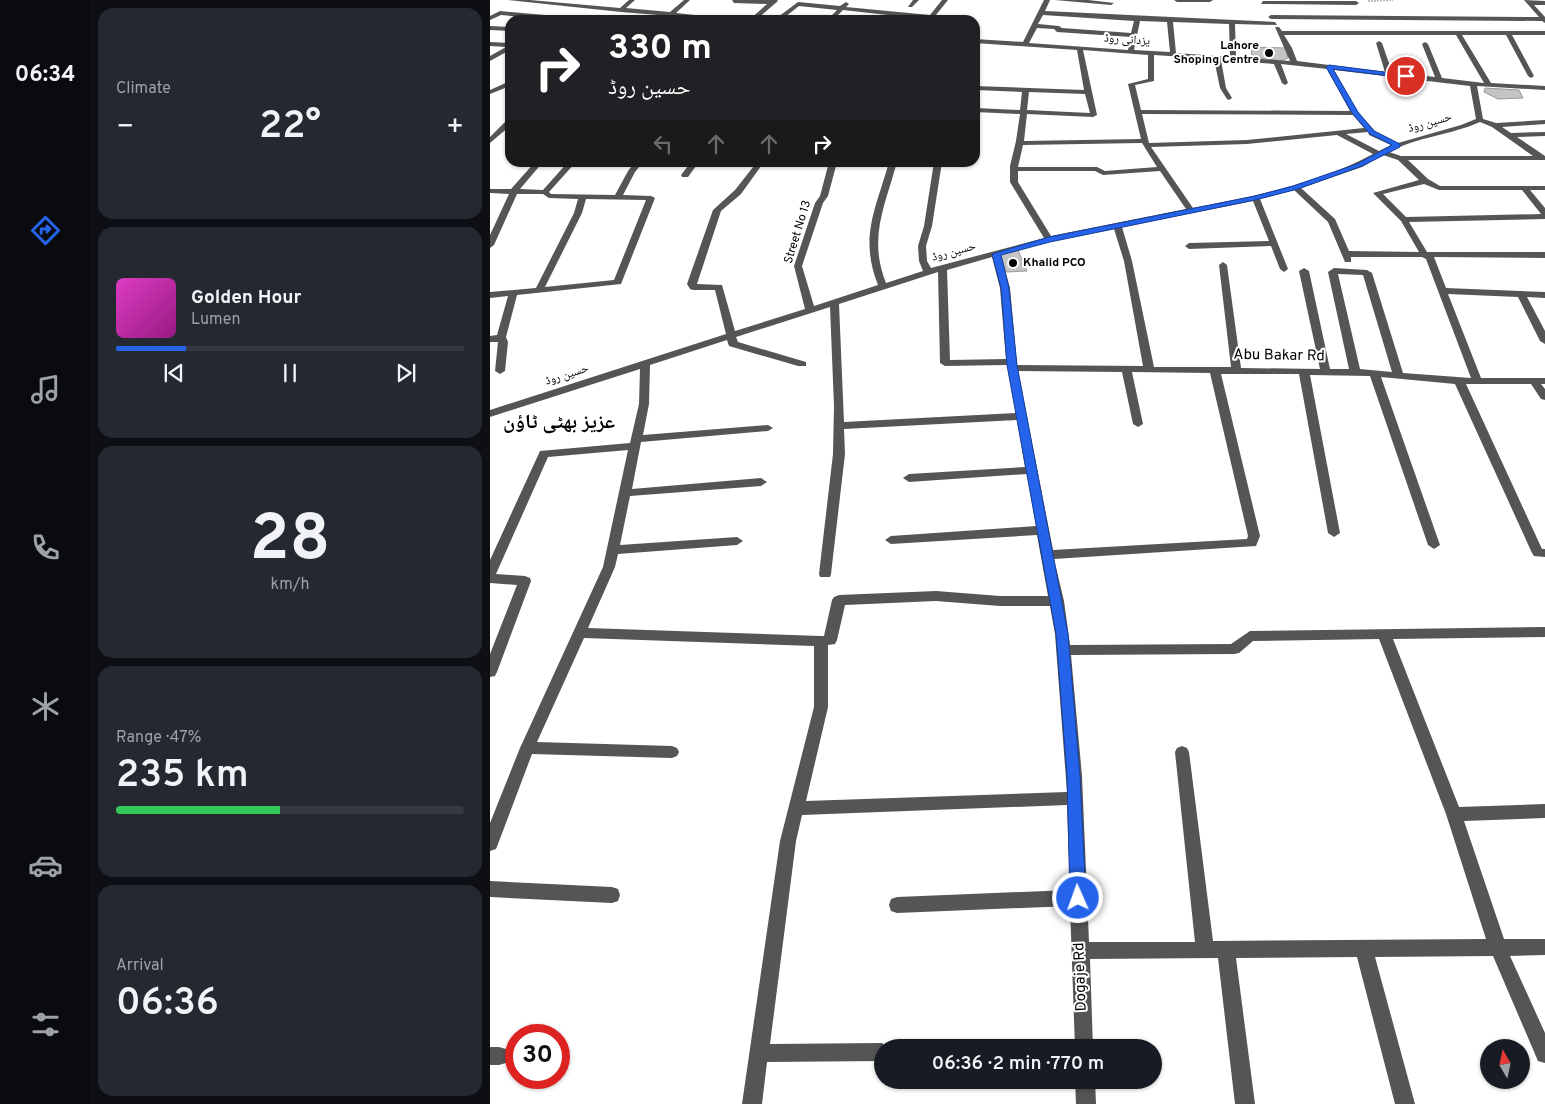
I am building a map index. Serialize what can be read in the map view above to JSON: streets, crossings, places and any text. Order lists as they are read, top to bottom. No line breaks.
{"streets":{"street":["یزدانی روڈ","حسین روڈ","Street No 13","Abu Bakar Rd","Dogaje Rd"]},"crossings":[["حسین روڈ","Street No 13"],["حسین روڈ","Abu Bakar Rd"],["حسین روڈ","Dogaje Rd"],["Abu Bakar Rd","Dogaje Rd"]],"districts":["عزیز بھٹی ٹاؤن"],"places":["Lahore Shoping Centre","Khalid PCO"],"north":"top","page":{"tabs":"06:34","tile":["Climate",["28","km/h"],["Range · 47%","235 km"],["Arrival","06:36"]],"turn":["330 m","حسین روڈ"],"heat":["−","22°","+"],"song":["Golden Hour","Lumen"],"limit":"30","trip":"06:36 · 2 min · 770 m"}}
